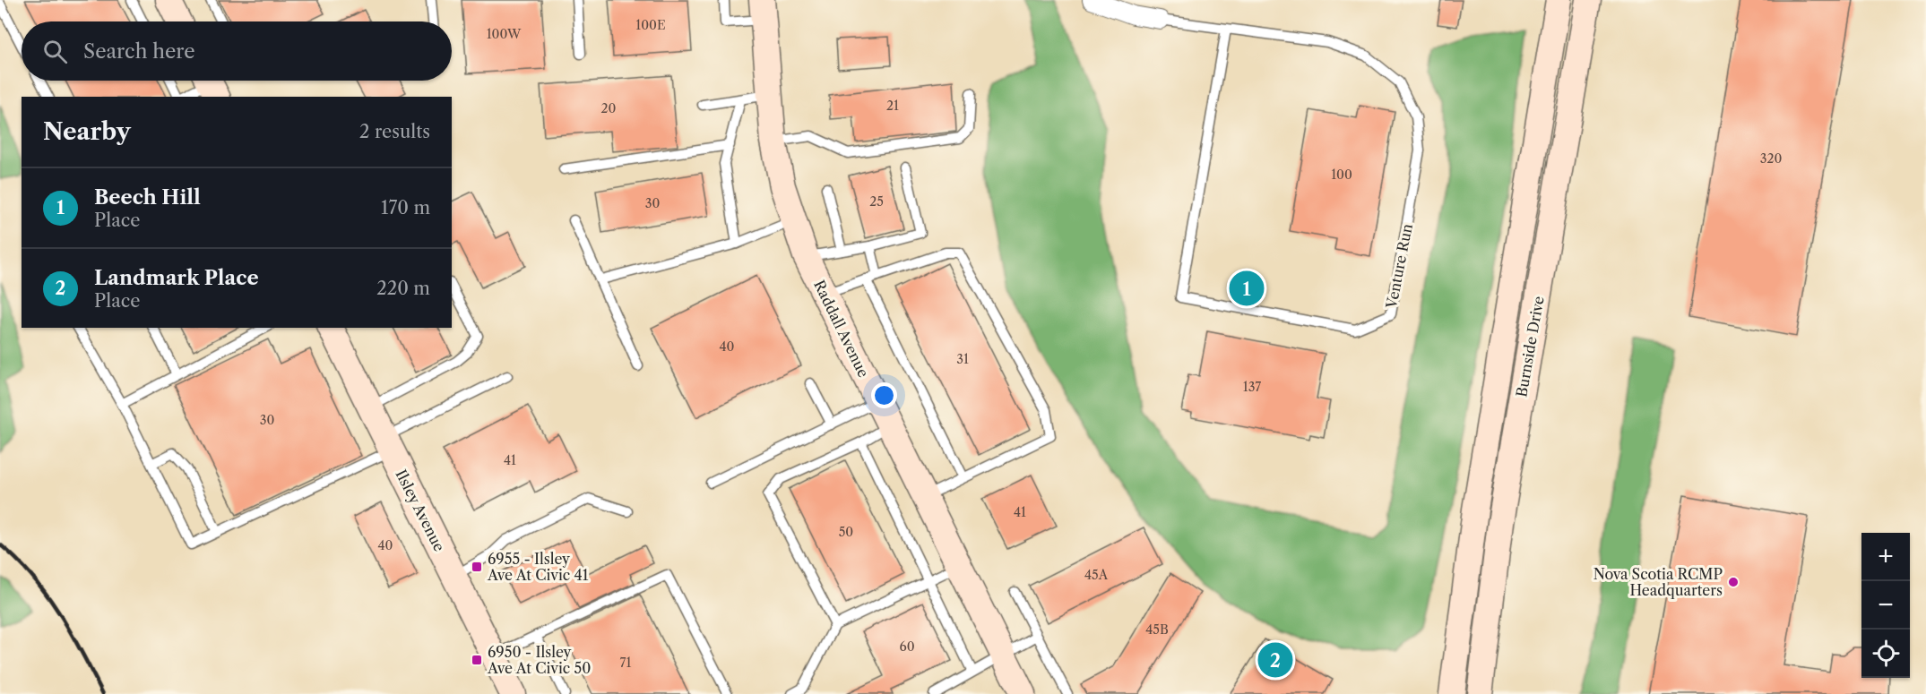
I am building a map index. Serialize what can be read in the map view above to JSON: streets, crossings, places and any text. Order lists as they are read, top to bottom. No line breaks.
{"streets":{"main road":["Raddall Avenue","Burnside Drive","Ilsley Avenue"],"street":["Venture Run"]},"places":{"transit":["6955 - Ilsley Ave At Civic 41","6950 - Ilsley Ave At Civic 50"],"other":["Nova Scotia RCMP Headquarters"]},"house_numbers":["100E","100W","21","20","320","100","25","30","40","31","137","30","41","41","50","40","45A","45B","60","71"],"page":{"search":"Search here","heading":["Nearby","2 results"],"list":[{"mark":"1","name":"Beech Hill","note":"Place","value":"170 m"},{"mark":"2","name":"Landmark Place","note":"Place","value":"220 m"}],"pins":["1","2"],"map_buttons":["+","−"]}}
